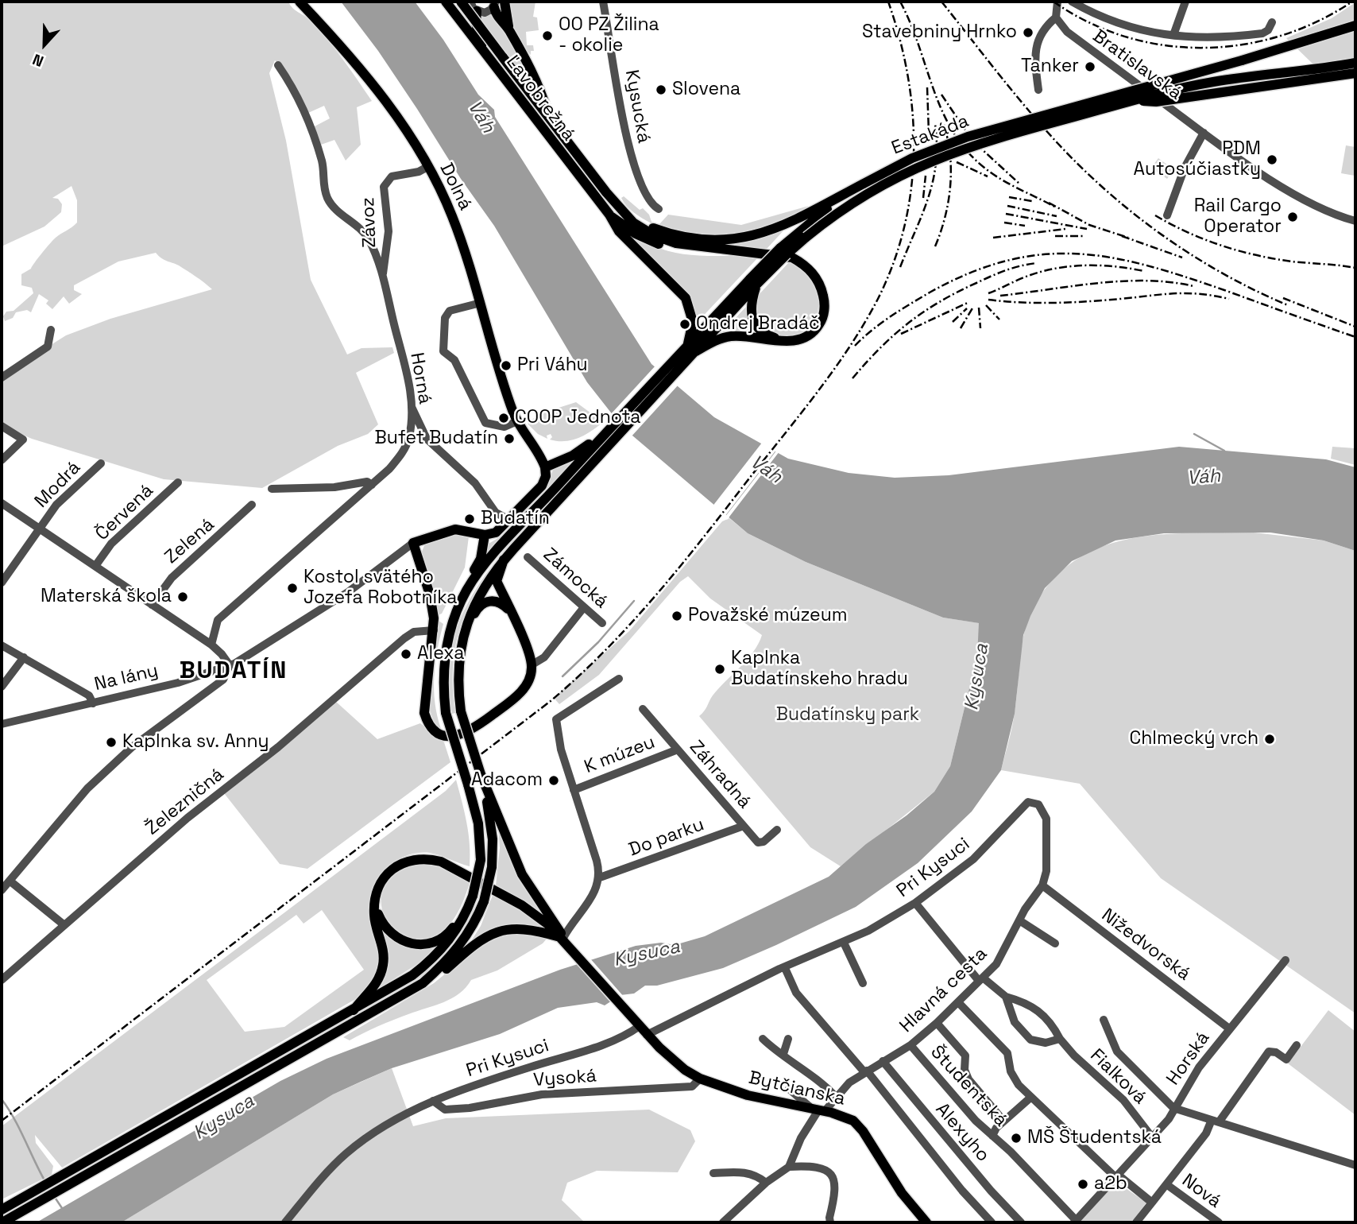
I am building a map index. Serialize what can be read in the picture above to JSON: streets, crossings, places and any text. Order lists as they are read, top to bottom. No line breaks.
{"streets":{"main road":["Ľavobrežná","Estakáda","Dolná","Na lány","Bytčianska"],"street":["Bratislavská","Kysucká","Závoz","Horná","Modrá","Červená","Zelená","Zámocká","K múzeu","Záhradná","Železničná","Do parku","Pri Kysuci","Nižedvorská","Hlavná cesta","Horská","Fialková","Vysoká","Študentská","Alexyho","Nová"]},"crossings":[["Ľavobrežná","Estakáda"],["Dolná","Závoz"],["Závoz","Horná"],["K múzeu","Záhradná"],["Záhradná","Do parku"],["Pri Kysuci","Hlavná cesta"],["Pri Kysuci","Fialková"],["Pri Kysuci","Vysoká"],["Pri Kysuci","Bytčianska"],["Nižedvorská","Hlavná cesta"],["Nižedvorská","Horská"],["Hlavná cesta","Fialková"],["Hlavná cesta","Študentská"],["Hlavná cesta","Bytčianska"],["Hlavná cesta","Alexyho"],["Horská","Fialková"],["Horská","Študentská"],["Vysoká","Bytčianska"]],"districts":["BUDATÍN"],"water":["Váh","Kysuca"],"parks":["Budatínsky park"],"places":["Stavebniny Hrnko","OO PZ Žilina - okolie","Tanker","Slovena","PDM Autosúčiastky","Rail Cargo Operator","Ondrej Bradáč","Pri Váhu","COOP Jednota","Bufet Budatín","Budatín","Kostol svätého Jozefa Robotníka","Materská škola","Považské múzeum","Alexa","Kaplnka Budatínskeho hradu","Chlmecký vrch","Kaplnka sv. Anny","Adacom","MŠ Študentská","a2b"],"north":"bottom"}
